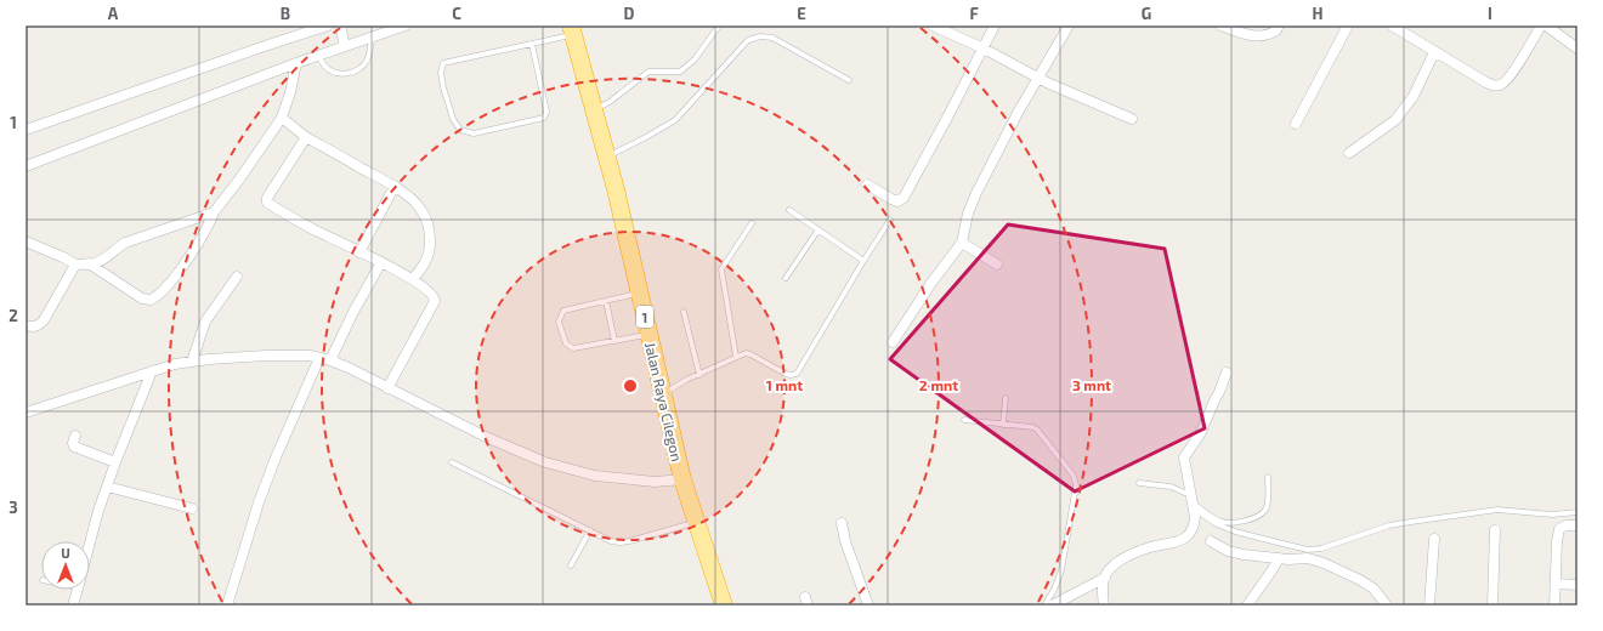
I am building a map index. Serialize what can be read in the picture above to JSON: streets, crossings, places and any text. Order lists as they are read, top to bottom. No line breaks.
{"streets":{"highway":["1","Jalan Raya Cilegon"]},"north":"top","grid":{"columns":["A","B","C","D","E","F","G","H","I"],"rows":["1","2","3"]},"rings":["1 mnt","2 mnt","3 mnt"]}
